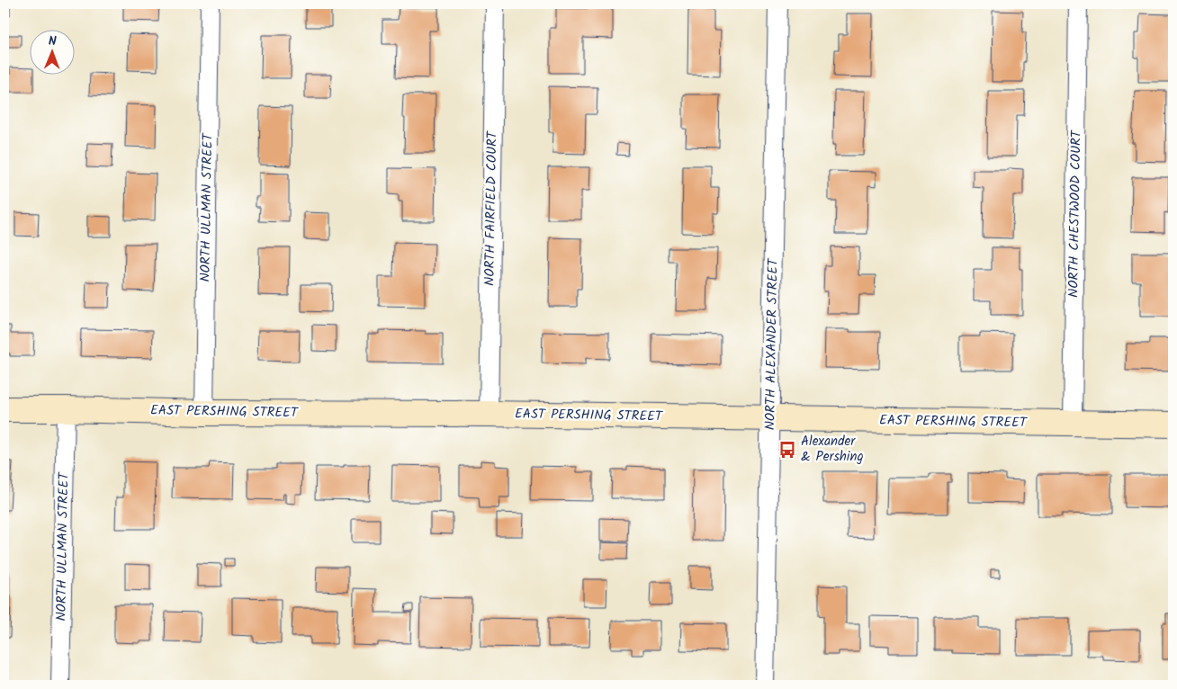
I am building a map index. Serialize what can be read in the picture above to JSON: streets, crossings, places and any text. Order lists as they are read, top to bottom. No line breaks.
{"streets":{"street":["NORTH ULLMAN STREET","NORTH FAIRFIELD COURT","NORTH CHESTWOOD COURT","NORTH ALEXANDER STREET","EAST PERSHING STREET"]},"crossings":[["NORTH ULLMAN STREET","EAST PERSHING STREET"],["NORTH FAIRFIELD COURT","EAST PERSHING STREET"],["NORTH CHESTWOOD COURT","EAST PERSHING STREET"],["NORTH ALEXANDER STREET","EAST PERSHING STREET"]],"places":{"bus stop":["Alexander & Pershing"]},"north":"top"}
